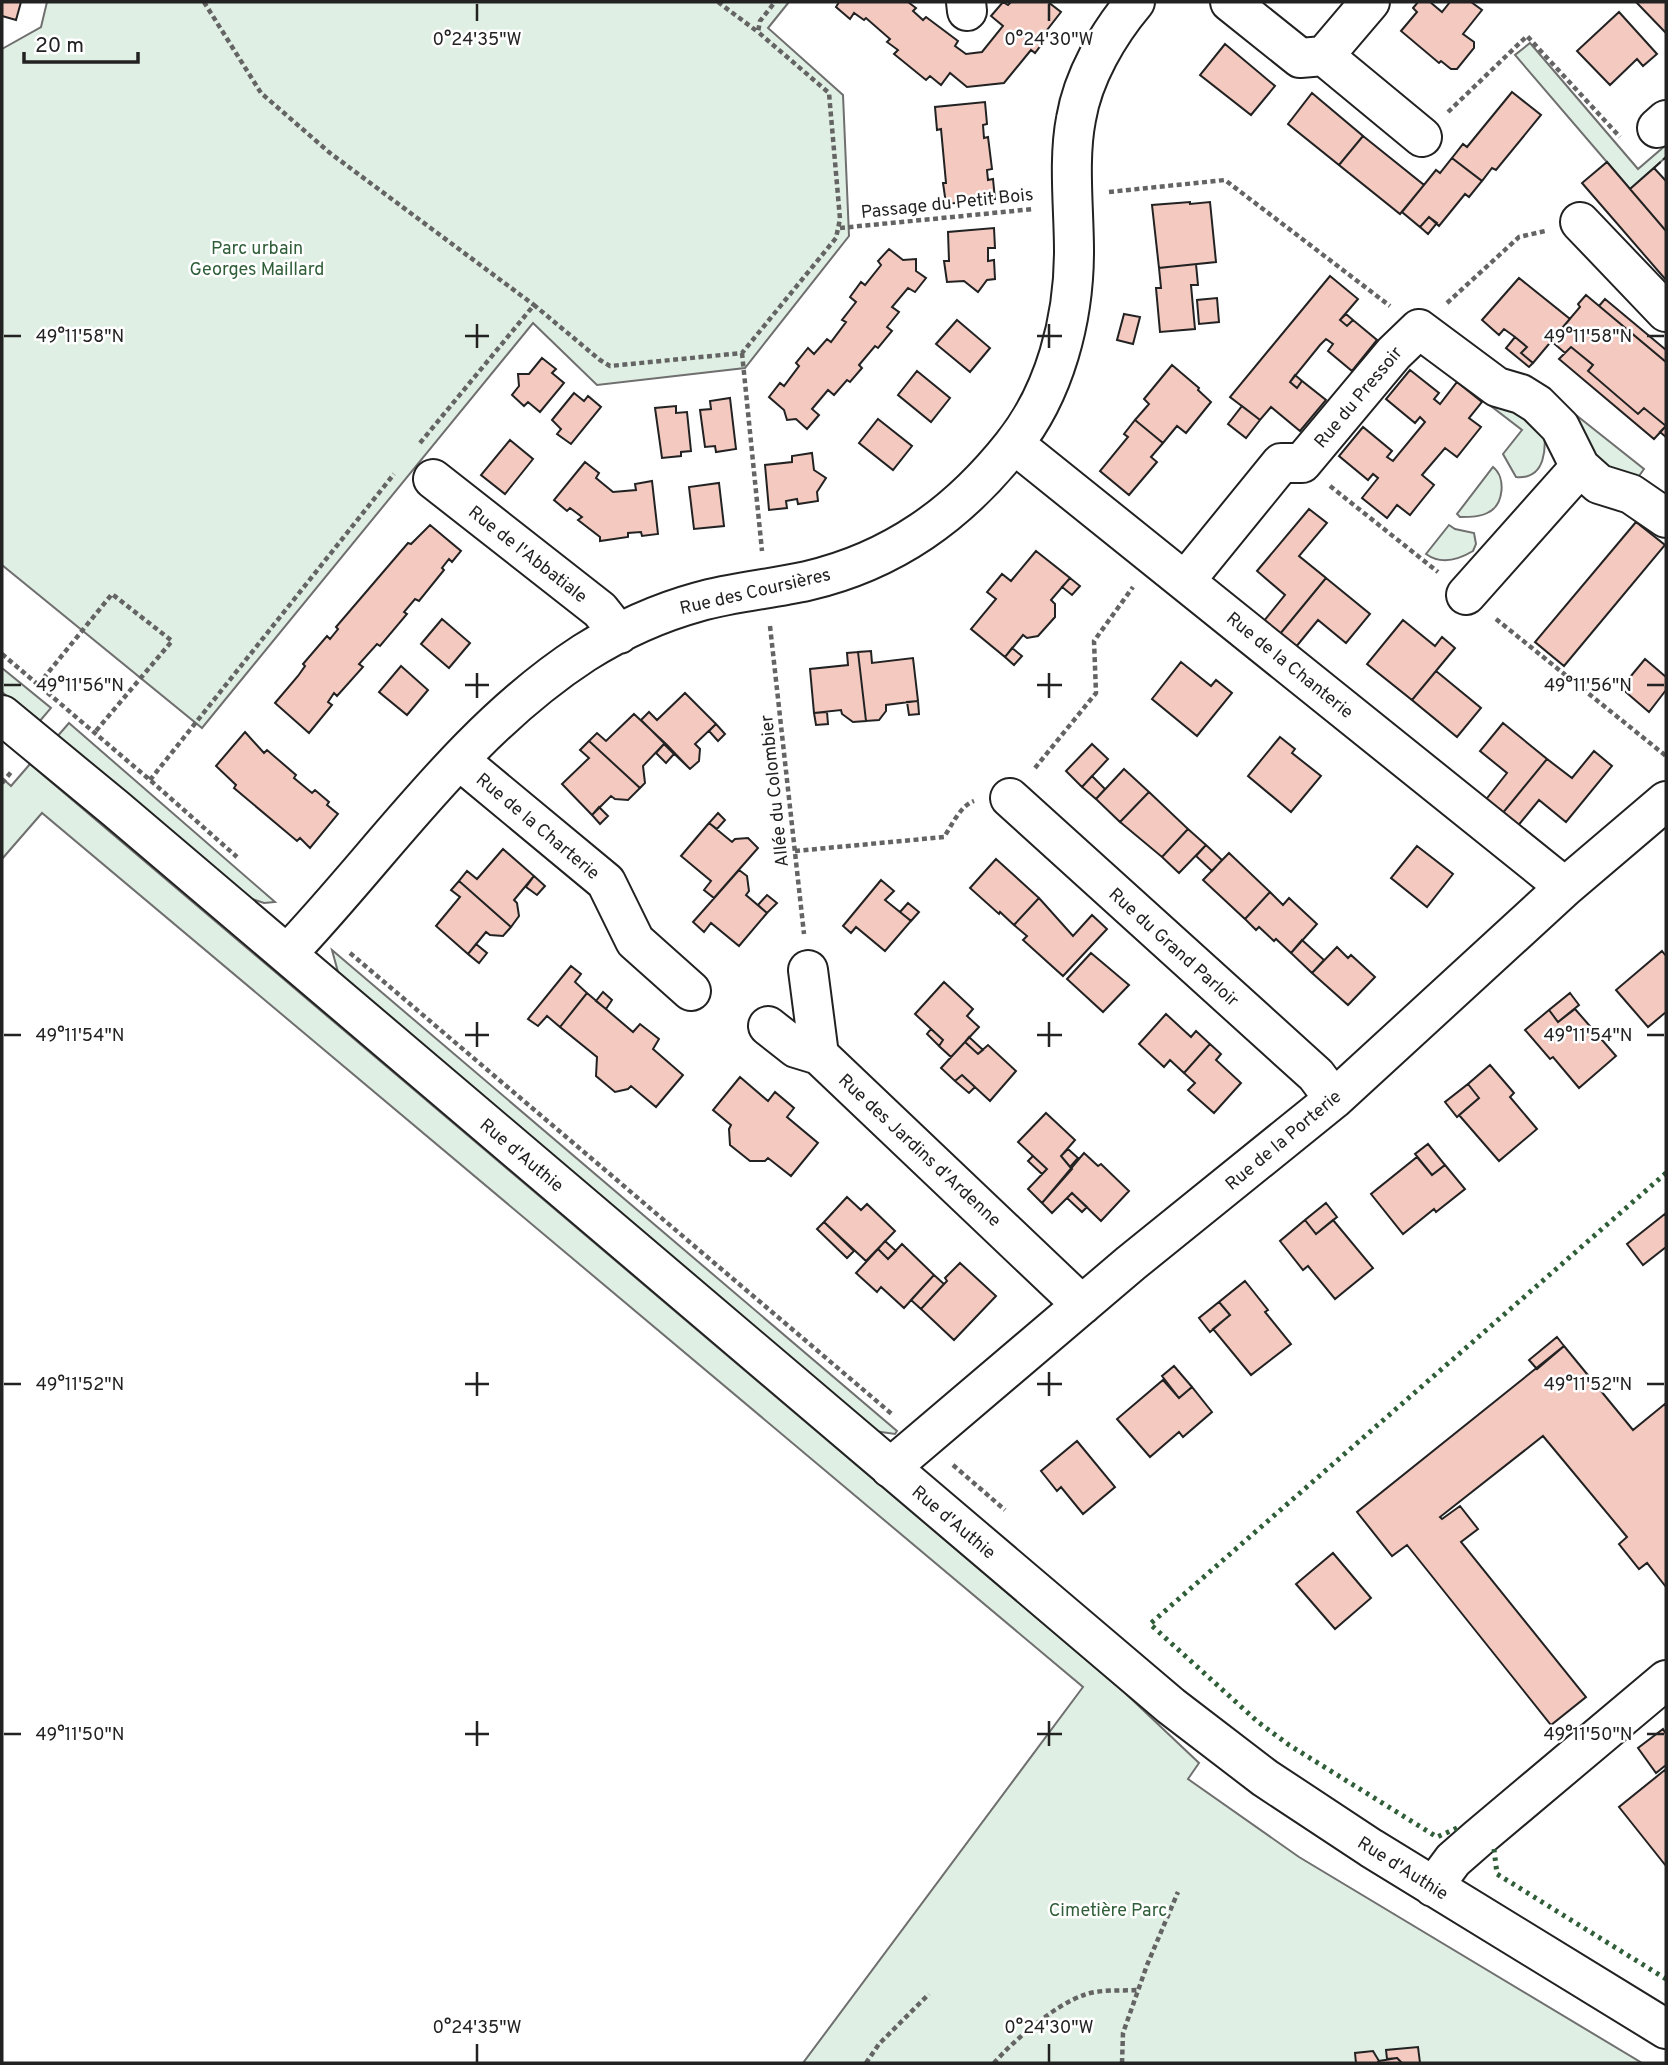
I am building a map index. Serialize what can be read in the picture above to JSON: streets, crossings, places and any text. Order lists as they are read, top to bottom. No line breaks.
{"streets":{"street":["Rue du Pressoir","Rue de l'Abbatiale","Rue des Coursières","Rue de la Chanterie","Rue de la Charterie","Rue du Grand Parloir","Rue de la Porterie","Rue des Jardins d'Ardenne","Rue d'Authie"],"path":["Passage du Petit Bois","Allée du Colombier"]},"crossings":[["Rue du Pressoir","Rue de la Chanterie"],["Rue de l'Abbatiale","Rue des Coursières"],["Rue des Coursières","Rue de la Chanterie"],["Rue des Coursières","Rue de la Charterie"],["Rue des Coursières","Rue d'Authie"],["Rue de la Chanterie","Rue de la Porterie"],["Rue du Grand Parloir","Rue de la Porterie"],["Rue de la Porterie","Rue des Jardins d'Ardenne"],["Rue de la Porterie","Rue d'Authie"]],"parks":["Parc urbain Georges Maillard","Cimetière Parc"],"scale_bar":"20 m","coordinates":["0°24'35\"W","0°24'30\"W","49°11'58\"N","49°11'56\"N","49°11'54\"N","49°11'52\"N","49°11'50\"N"]}
